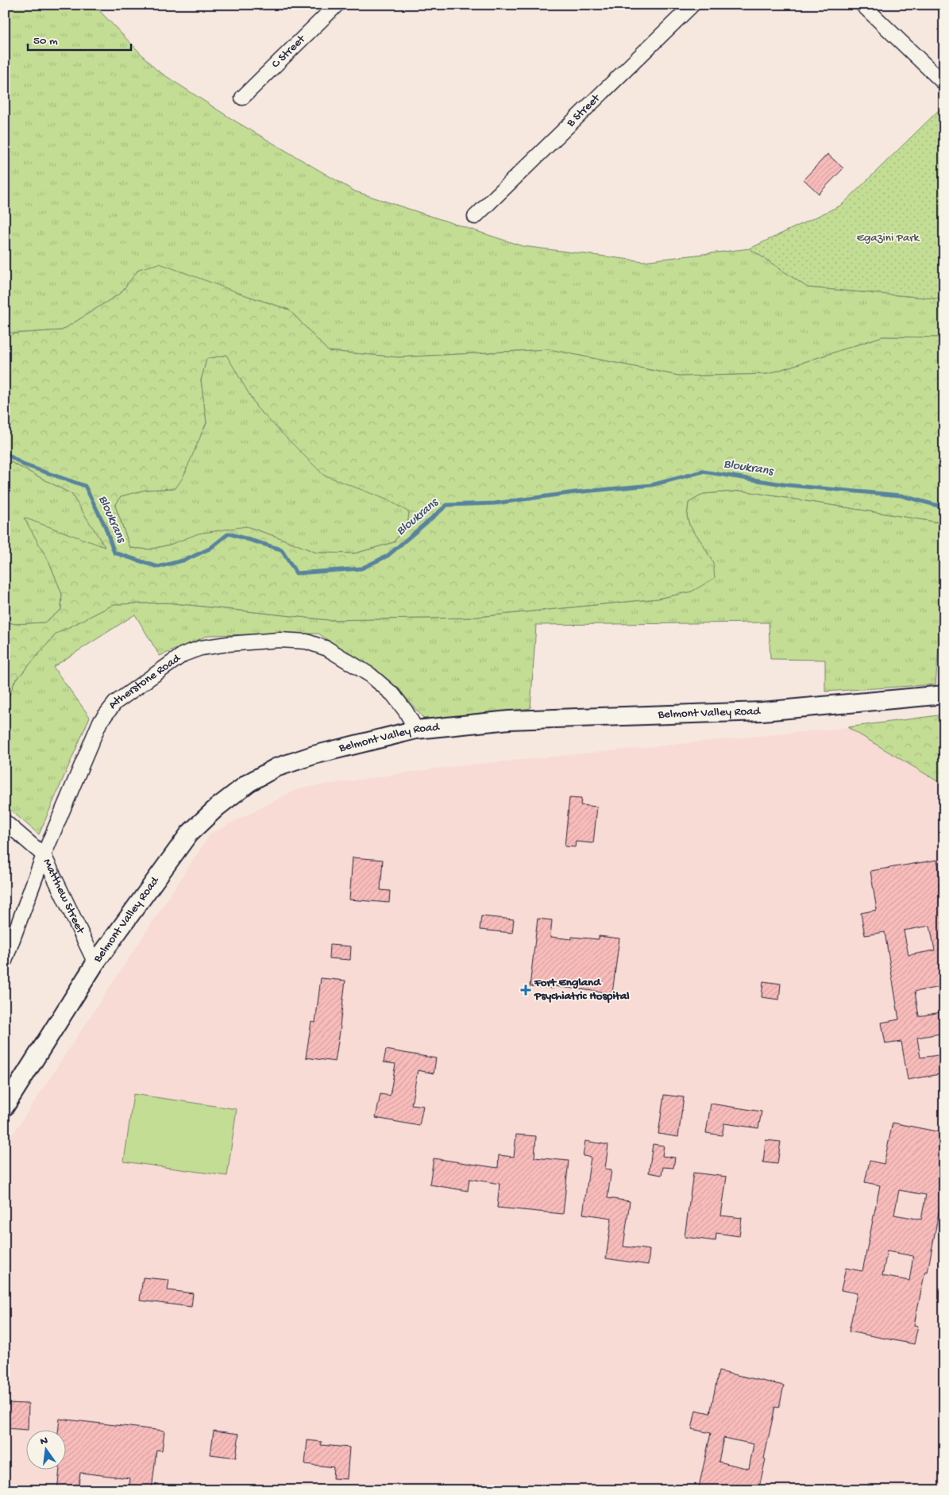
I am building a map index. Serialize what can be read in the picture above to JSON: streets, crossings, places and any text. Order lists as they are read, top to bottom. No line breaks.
{"streets":{"street":["C Street","B Street","Atherstone Road","Belmont Valley Road","Matthew Street"]},"crossings":[["Atherstone Road","Belmont Valley Road"],["Atherstone Road","Matthew Street"],["Belmont Valley Road","Matthew Street"]],"water":["Bloukrans"],"parks":["Egazini Park"],"places":{"health":["Fort England Psychiatric Hospital"]},"scale_bar":"50 m","north":"top"}
